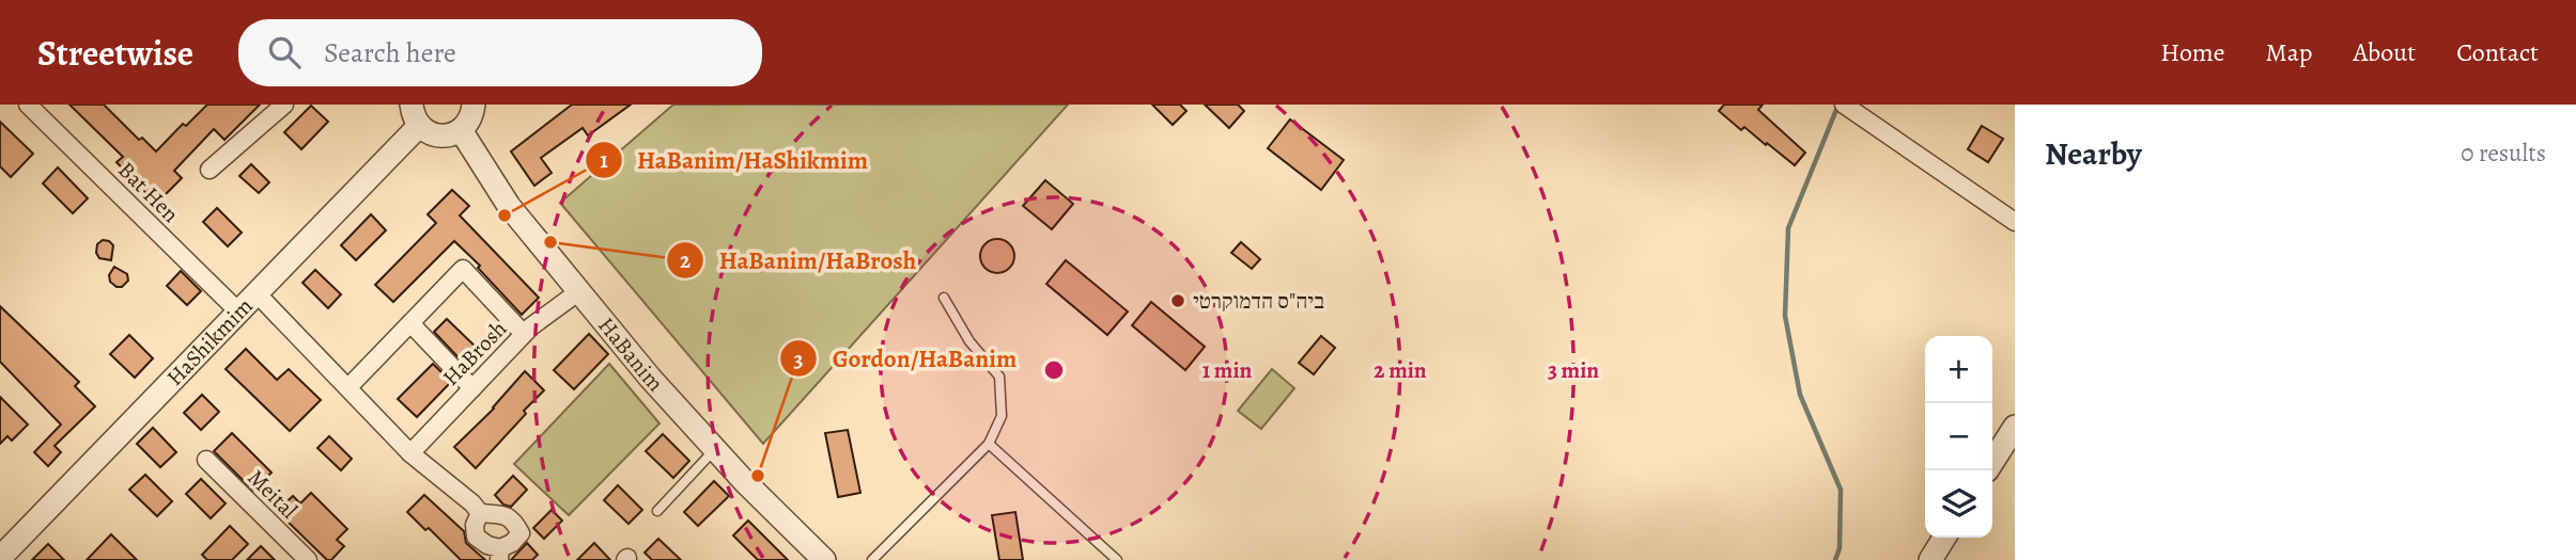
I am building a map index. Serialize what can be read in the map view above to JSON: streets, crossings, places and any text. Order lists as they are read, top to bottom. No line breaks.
{"streets":{"street":["Bat Hen","HaShikmim","HaBrosh","HaBanim","Meital"]},"crossings":[["Bat Hen","HaShikmim"],["HaBrosh","HaBanim"]],"places":["HaBanim/HaShikmim","HaBanim/HaBrosh","ביה\"ס הדמוקרטי","Gordon/HaBanim"],"page":{"header":"Streetwise","search":"Search here","nav":["Home","Map","About","Contact"],"heading":["Nearby","0 results"],"map_buttons":["+","−"]},"rings":["1 min","2 min","3 min"]}
